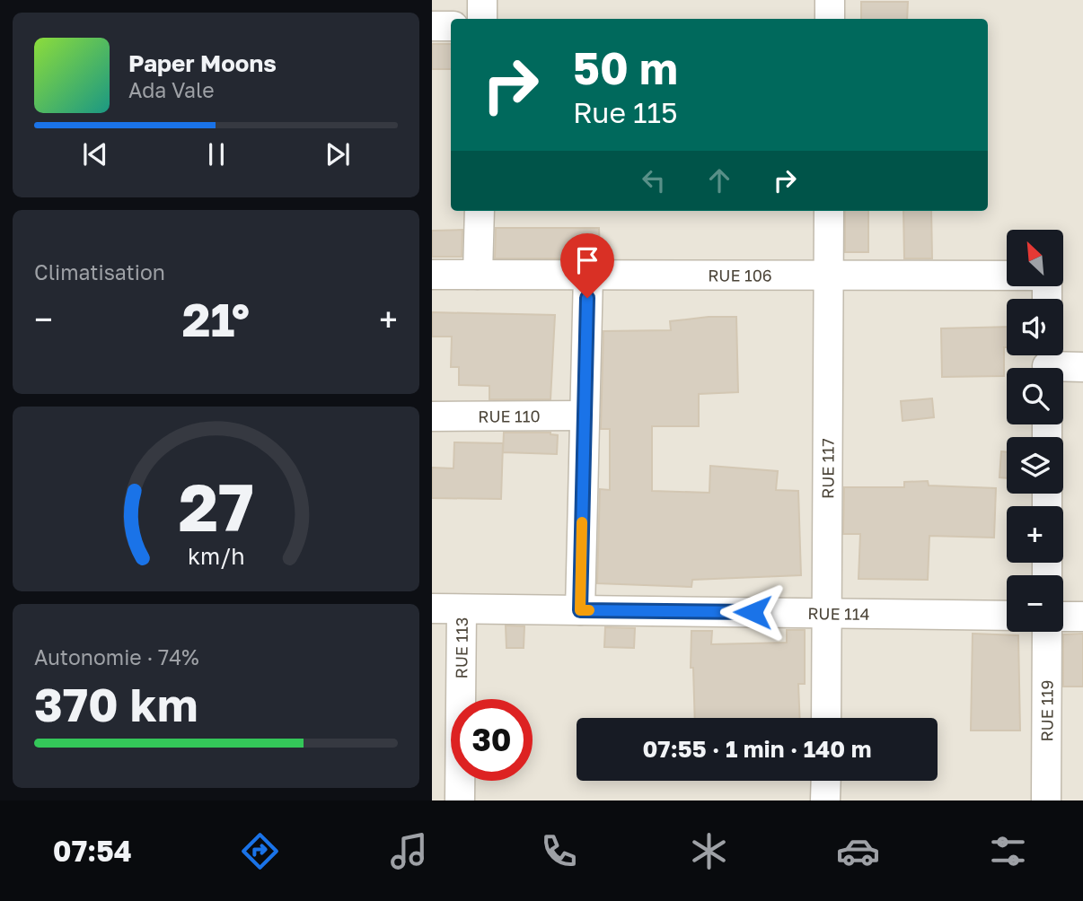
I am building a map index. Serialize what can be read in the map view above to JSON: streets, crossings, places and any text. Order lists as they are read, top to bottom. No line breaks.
{"streets":{"street":["RUE 106","RUE 110","RUE 117","RUE 114","RUE 113","RUE 119"]},"crossings":[["RUE 106","RUE 117"],["RUE 117","RUE 114"],["RUE 114","RUE 113"]],"north":"top left","page":{"turn":["50 m","Rue 115"],"song":["Paper Moons","Ada Vale"],"tile":["Climatisation",["Autonomie · 74%","370 km"]],"map_buttons":["+","−"],"heat":["−","21°","+"],"limit":"30","trip":"07:55 · 1 min · 140 m","tabs":"07:54","gauge":["27","km/h"]}}
